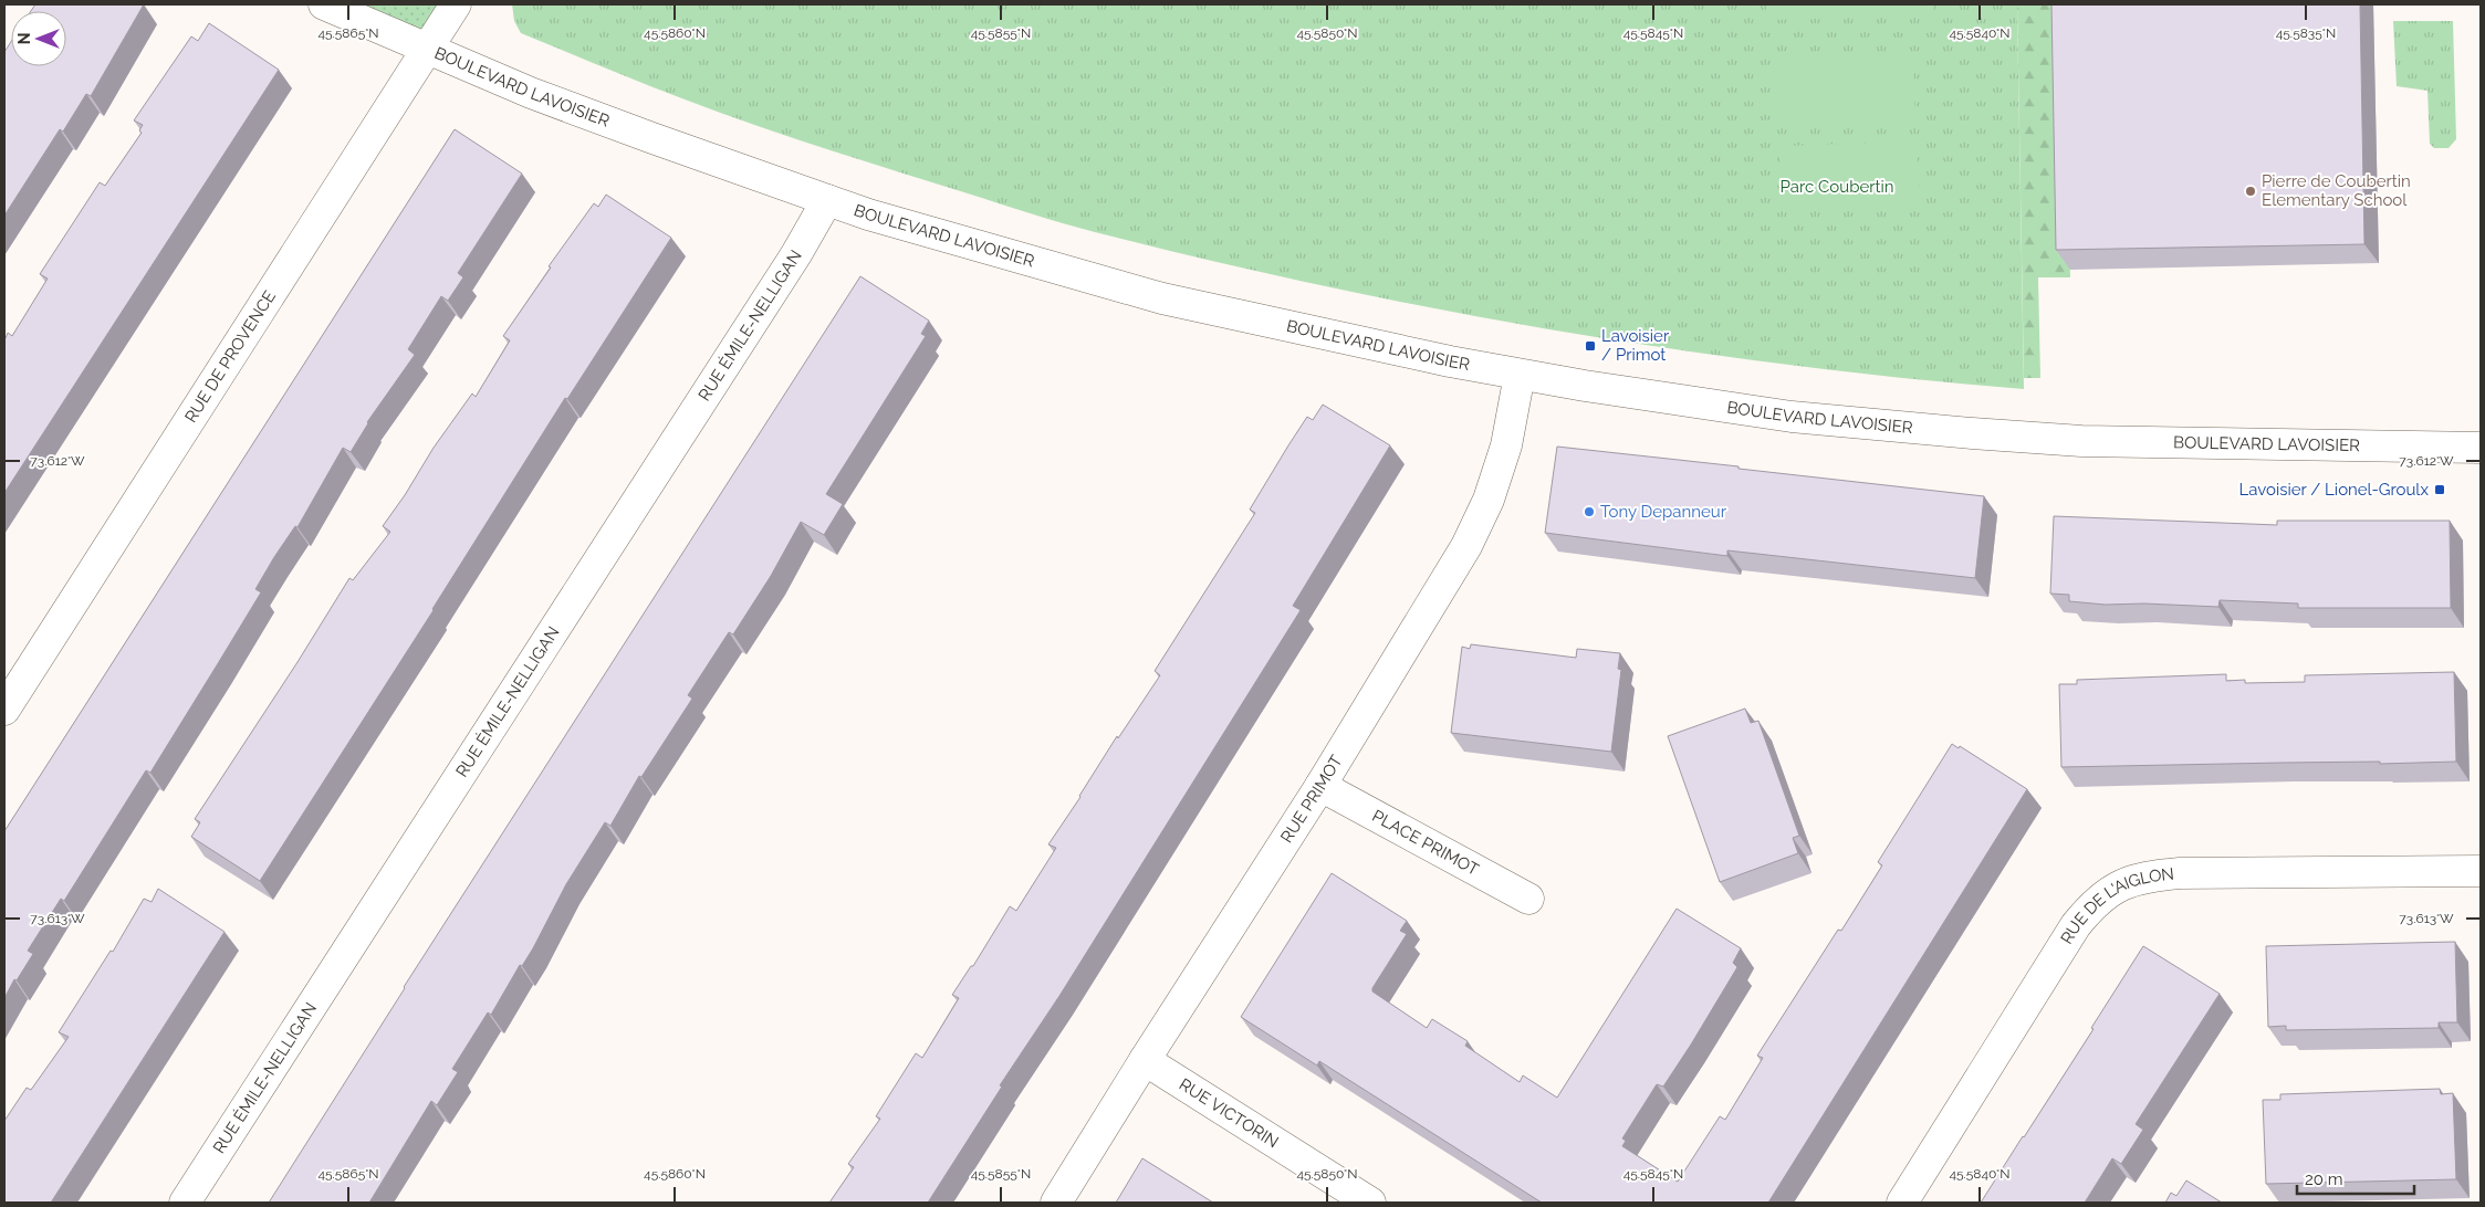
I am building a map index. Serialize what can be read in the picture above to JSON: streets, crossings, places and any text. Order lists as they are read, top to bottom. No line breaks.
{"streets":{"street":["BOULEVARD LAVOISIER","RUE ÉMILE-NELLIGAN","RUE DE PROVENCE","RUE PRIMOT","PLACE PRIMOT","RUE DE L'AIGLON","RUE VICTORIN"]},"crossings":[["BOULEVARD LAVOISIER","RUE ÉMILE-NELLIGAN"],["BOULEVARD LAVOISIER","RUE DE PROVENCE"],["BOULEVARD LAVOISIER","RUE PRIMOT"],["RUE PRIMOT","PLACE PRIMOT"],["RUE PRIMOT","RUE VICTORIN"]],"parks":["Parc Coubertin"],"places":{"other":["Pierre de Coubertin Elementary School","Tony Depanneur"],"transit":["Lavoisier / Primot","Lavoisier / Lionel-Groulx"]},"scale_bar":"20 m","north":"left","coordinates":["45.5865°N","45.5860°N","45.5855°N","45.5850°N","45.5845°N","45.5840°N","45.5835°N","73.612°W","73.613°W"]}
